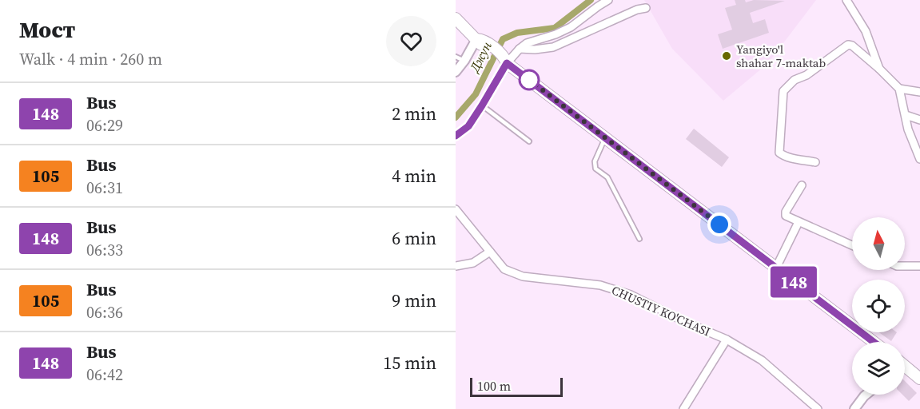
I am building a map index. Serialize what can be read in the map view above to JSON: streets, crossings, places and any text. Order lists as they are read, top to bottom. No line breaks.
{"streets":{"street":["CHUSTIY KO'CHASI"]},"water":["Джун"],"places":["Yangiyo'l shahar 7-maktab"],"lines":["bus line 148"],"scale_bar":"100 m","north":"top","page":{"heading":["Мост","Walk · 4 min · 260 m"],"on_map":"148","list":[{"mark":"148","name":"Bus","note":"06:29","value":"2 min"},{"mark":"105","name":"Bus","note":"06:31","value":"4 min"},{"mark":"148","name":"Bus","note":"06:33","value":"6 min"},{"mark":"105","name":"Bus","note":"06:36","value":"9 min"},{"mark":"148","name":"Bus","note":"06:42","value":"15 min"}],"scale":"100 m"}}
